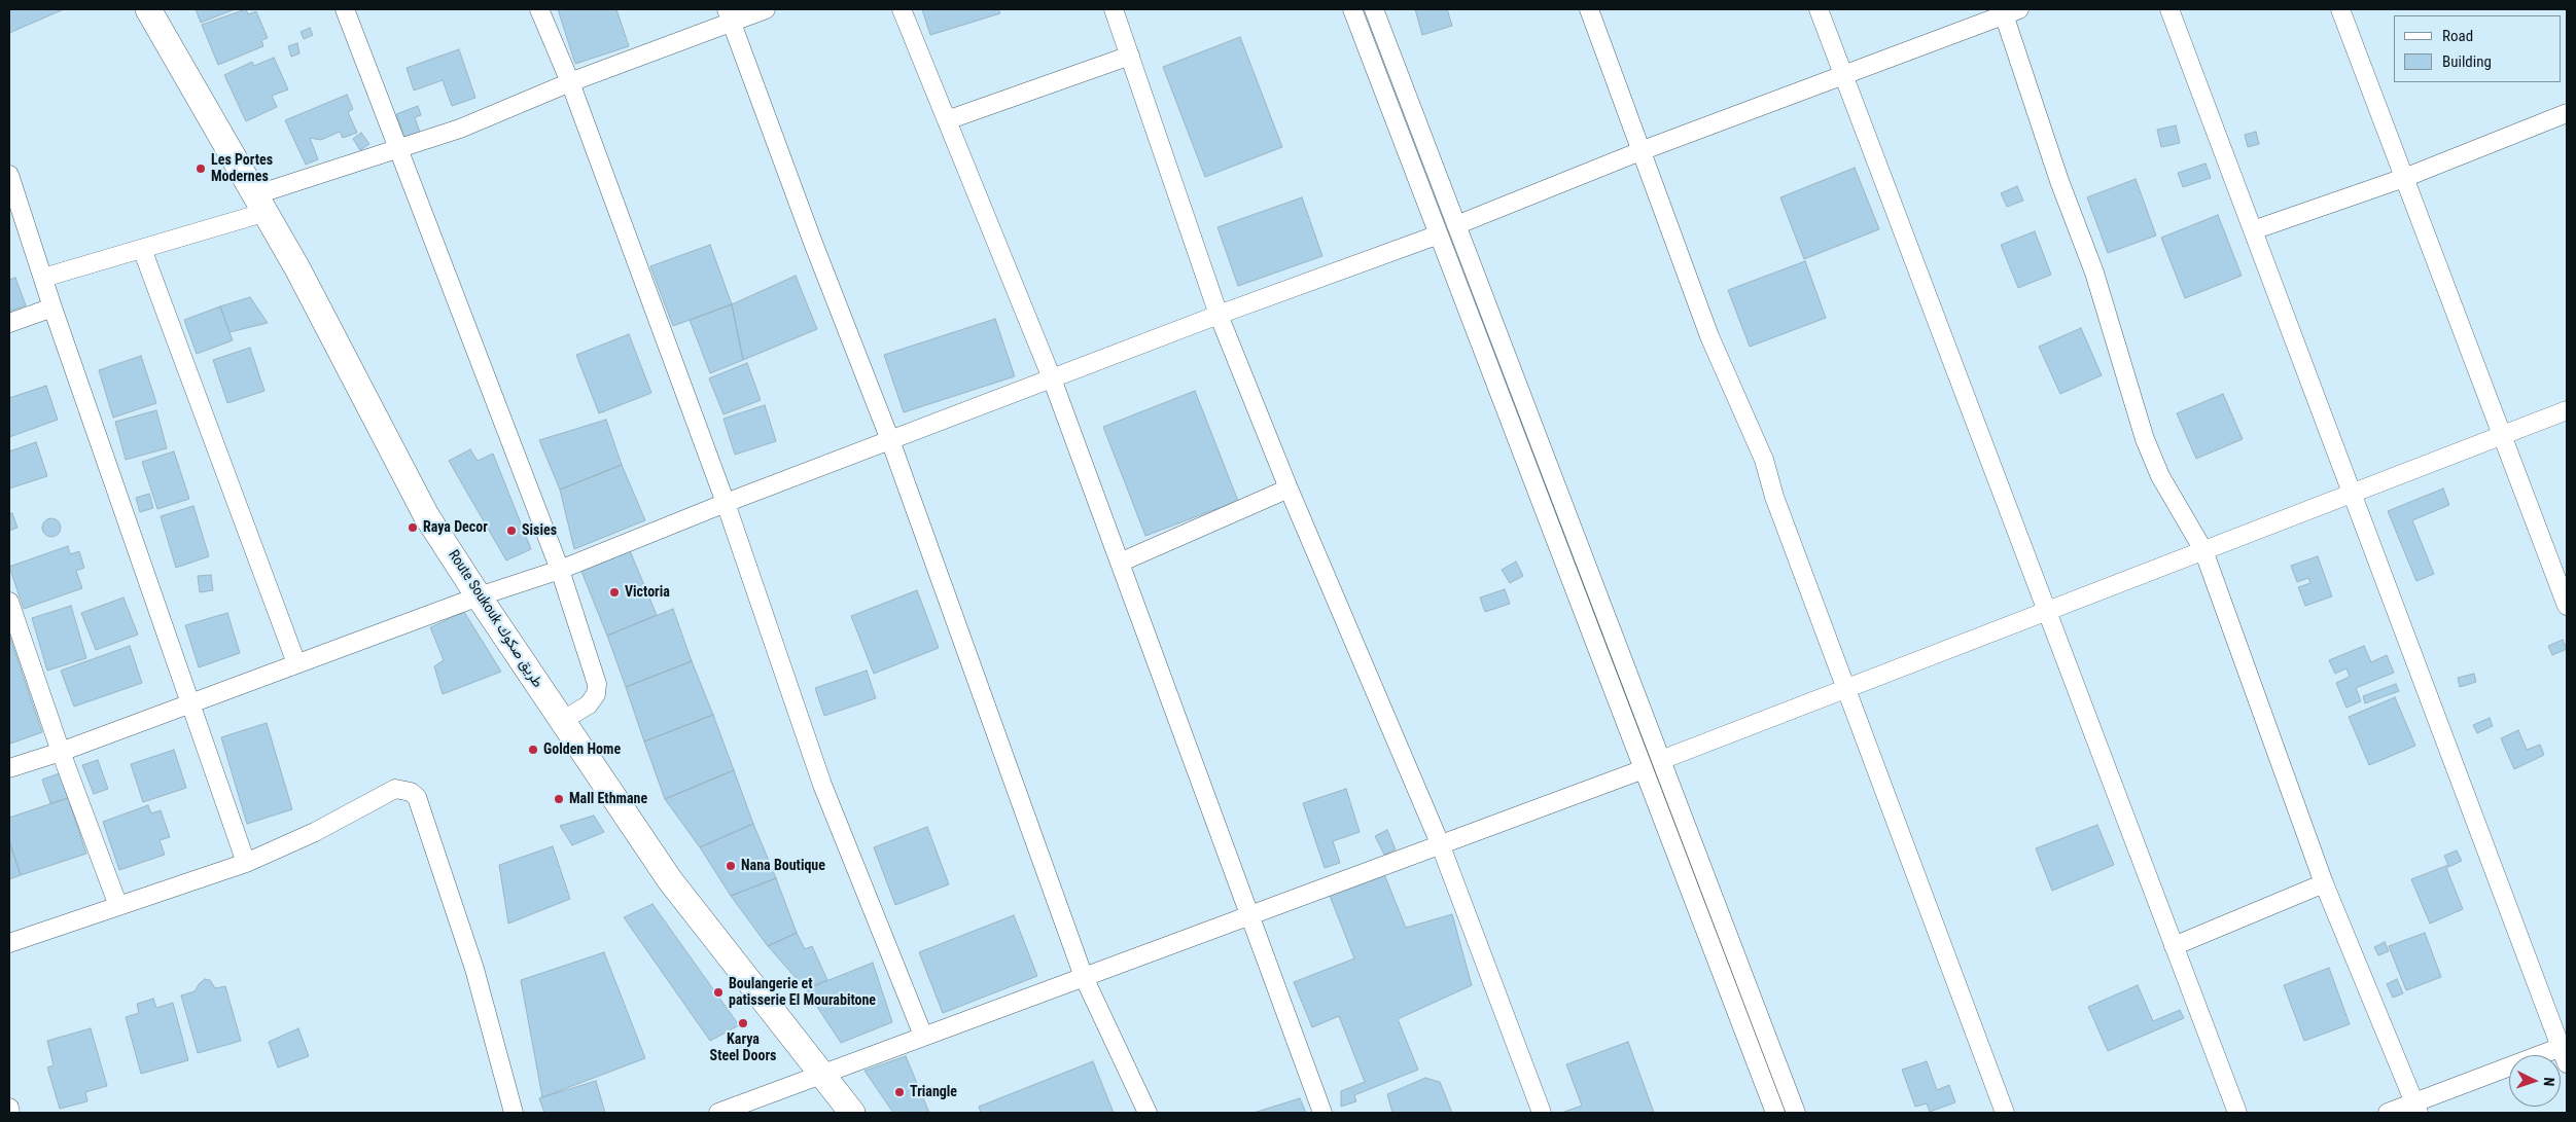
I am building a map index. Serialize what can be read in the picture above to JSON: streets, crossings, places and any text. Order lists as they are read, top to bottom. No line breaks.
{"streets":{"street":["Route Soukouk طريق صكوك"]},"places":["Les Portes Modernes","Raya Decor","Sisies","Victoria","Golden Home","Mall Ethmane","Nana Boutique","Boulangerie et patisserie El Mourabitone","Karya Steel Doors","Triangle"],"legend":["Road","Building"],"north":"right"}
